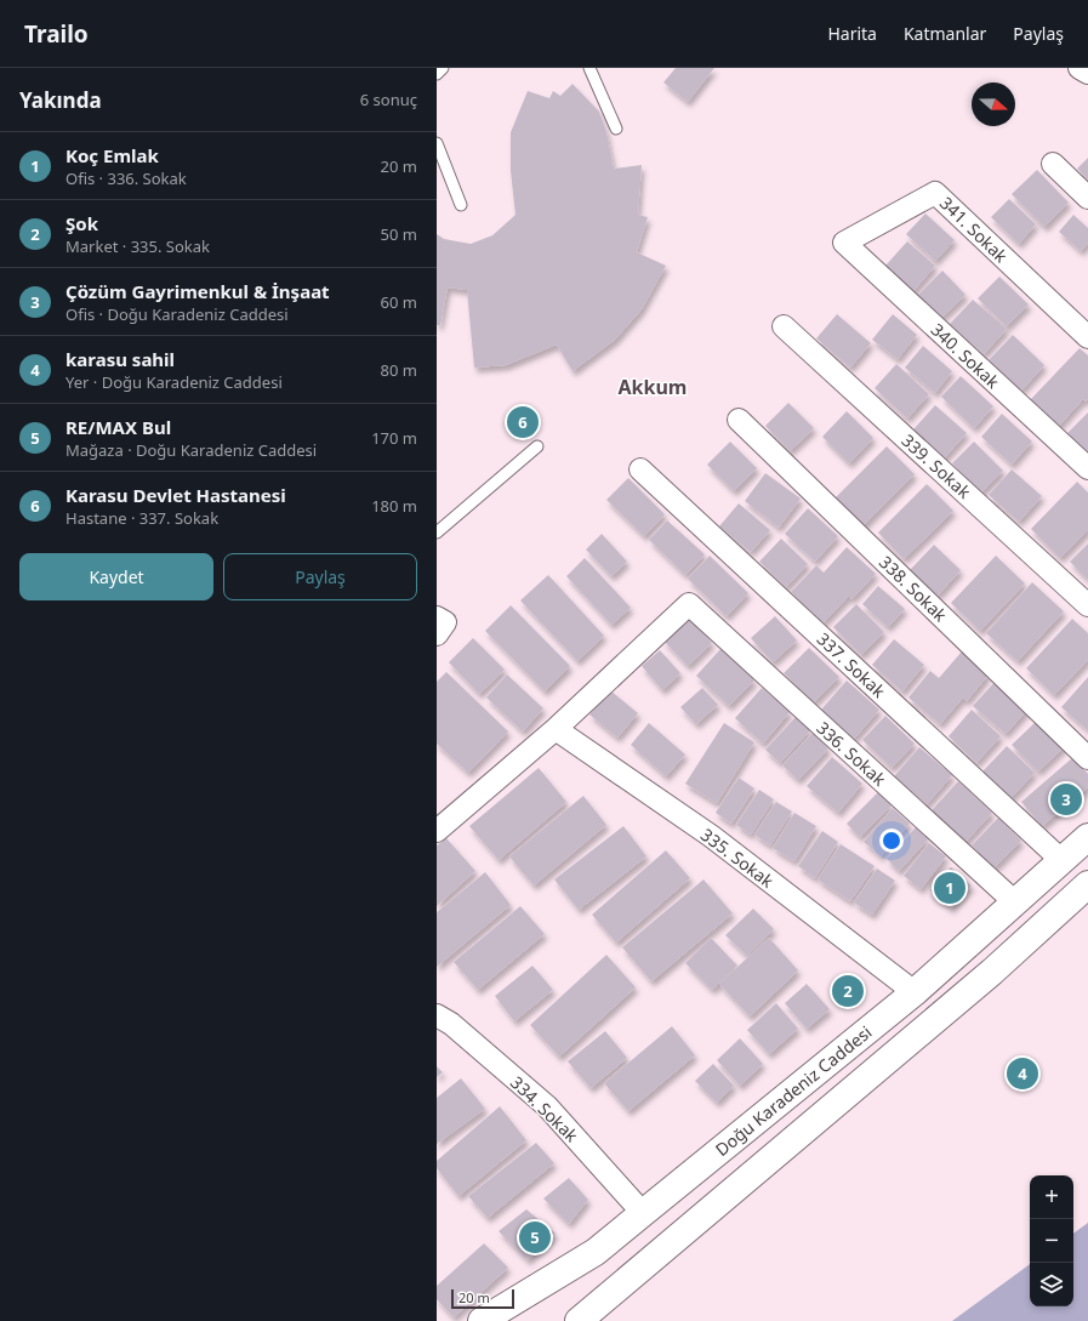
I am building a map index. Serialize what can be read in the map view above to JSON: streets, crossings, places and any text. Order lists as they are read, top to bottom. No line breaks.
{"streets":{"main road":["Doğu Karadeniz Caddesi"],"street":["341. Sokak","340. Sokak","339. Sokak","338. Sokak","337. Sokak","336. Sokak","335. Sokak","334. Sokak"]},"crossings":[["341. Sokak","340. Sokak"],["337. Sokak","Doğu Karadeniz Caddesi"],["336. Sokak","335. Sokak"],["336. Sokak","Doğu Karadeniz Caddesi"],["335. Sokak","Doğu Karadeniz Caddesi"],["Doğu Karadeniz Caddesi","334. Sokak"]],"districts":["Akkum"],"scale_bar":"20 m","north":"right","page":{"header":"Trailo","nav":["Harita","Katmanlar","Paylaş"],"heading":["Yakında","6 sonuç"],"list":[{"mark":"1","name":"Koç Emlak","note":"Ofis · 336. Sokak","value":"20 m"},{"mark":"2","name":"Şok","note":"Market · 335. Sokak","value":"50 m"},{"mark":"3","name":"Çözüm Gayrimenkul & İnşaat","note":"Ofis · Doğu Karadeniz Caddesi","value":"60 m"},{"mark":"4","name":"karasu sahil","note":"Yer · Doğu Karadeniz Caddesi","value":"80 m"},{"mark":"5","name":"RE/MAX Bul","note":"Mağaza · Doğu Karadeniz Caddesi","value":"170 m"},{"mark":"6","name":"Karasu Devlet Hastanesi","note":"Hastane · 337. Sokak","value":"180 m"}],"pins":["6","3","1","2","4","5"],"buttons":["Kaydet","Paylaş"],"map_buttons":["+","−"],"scale":"20 m"}}
